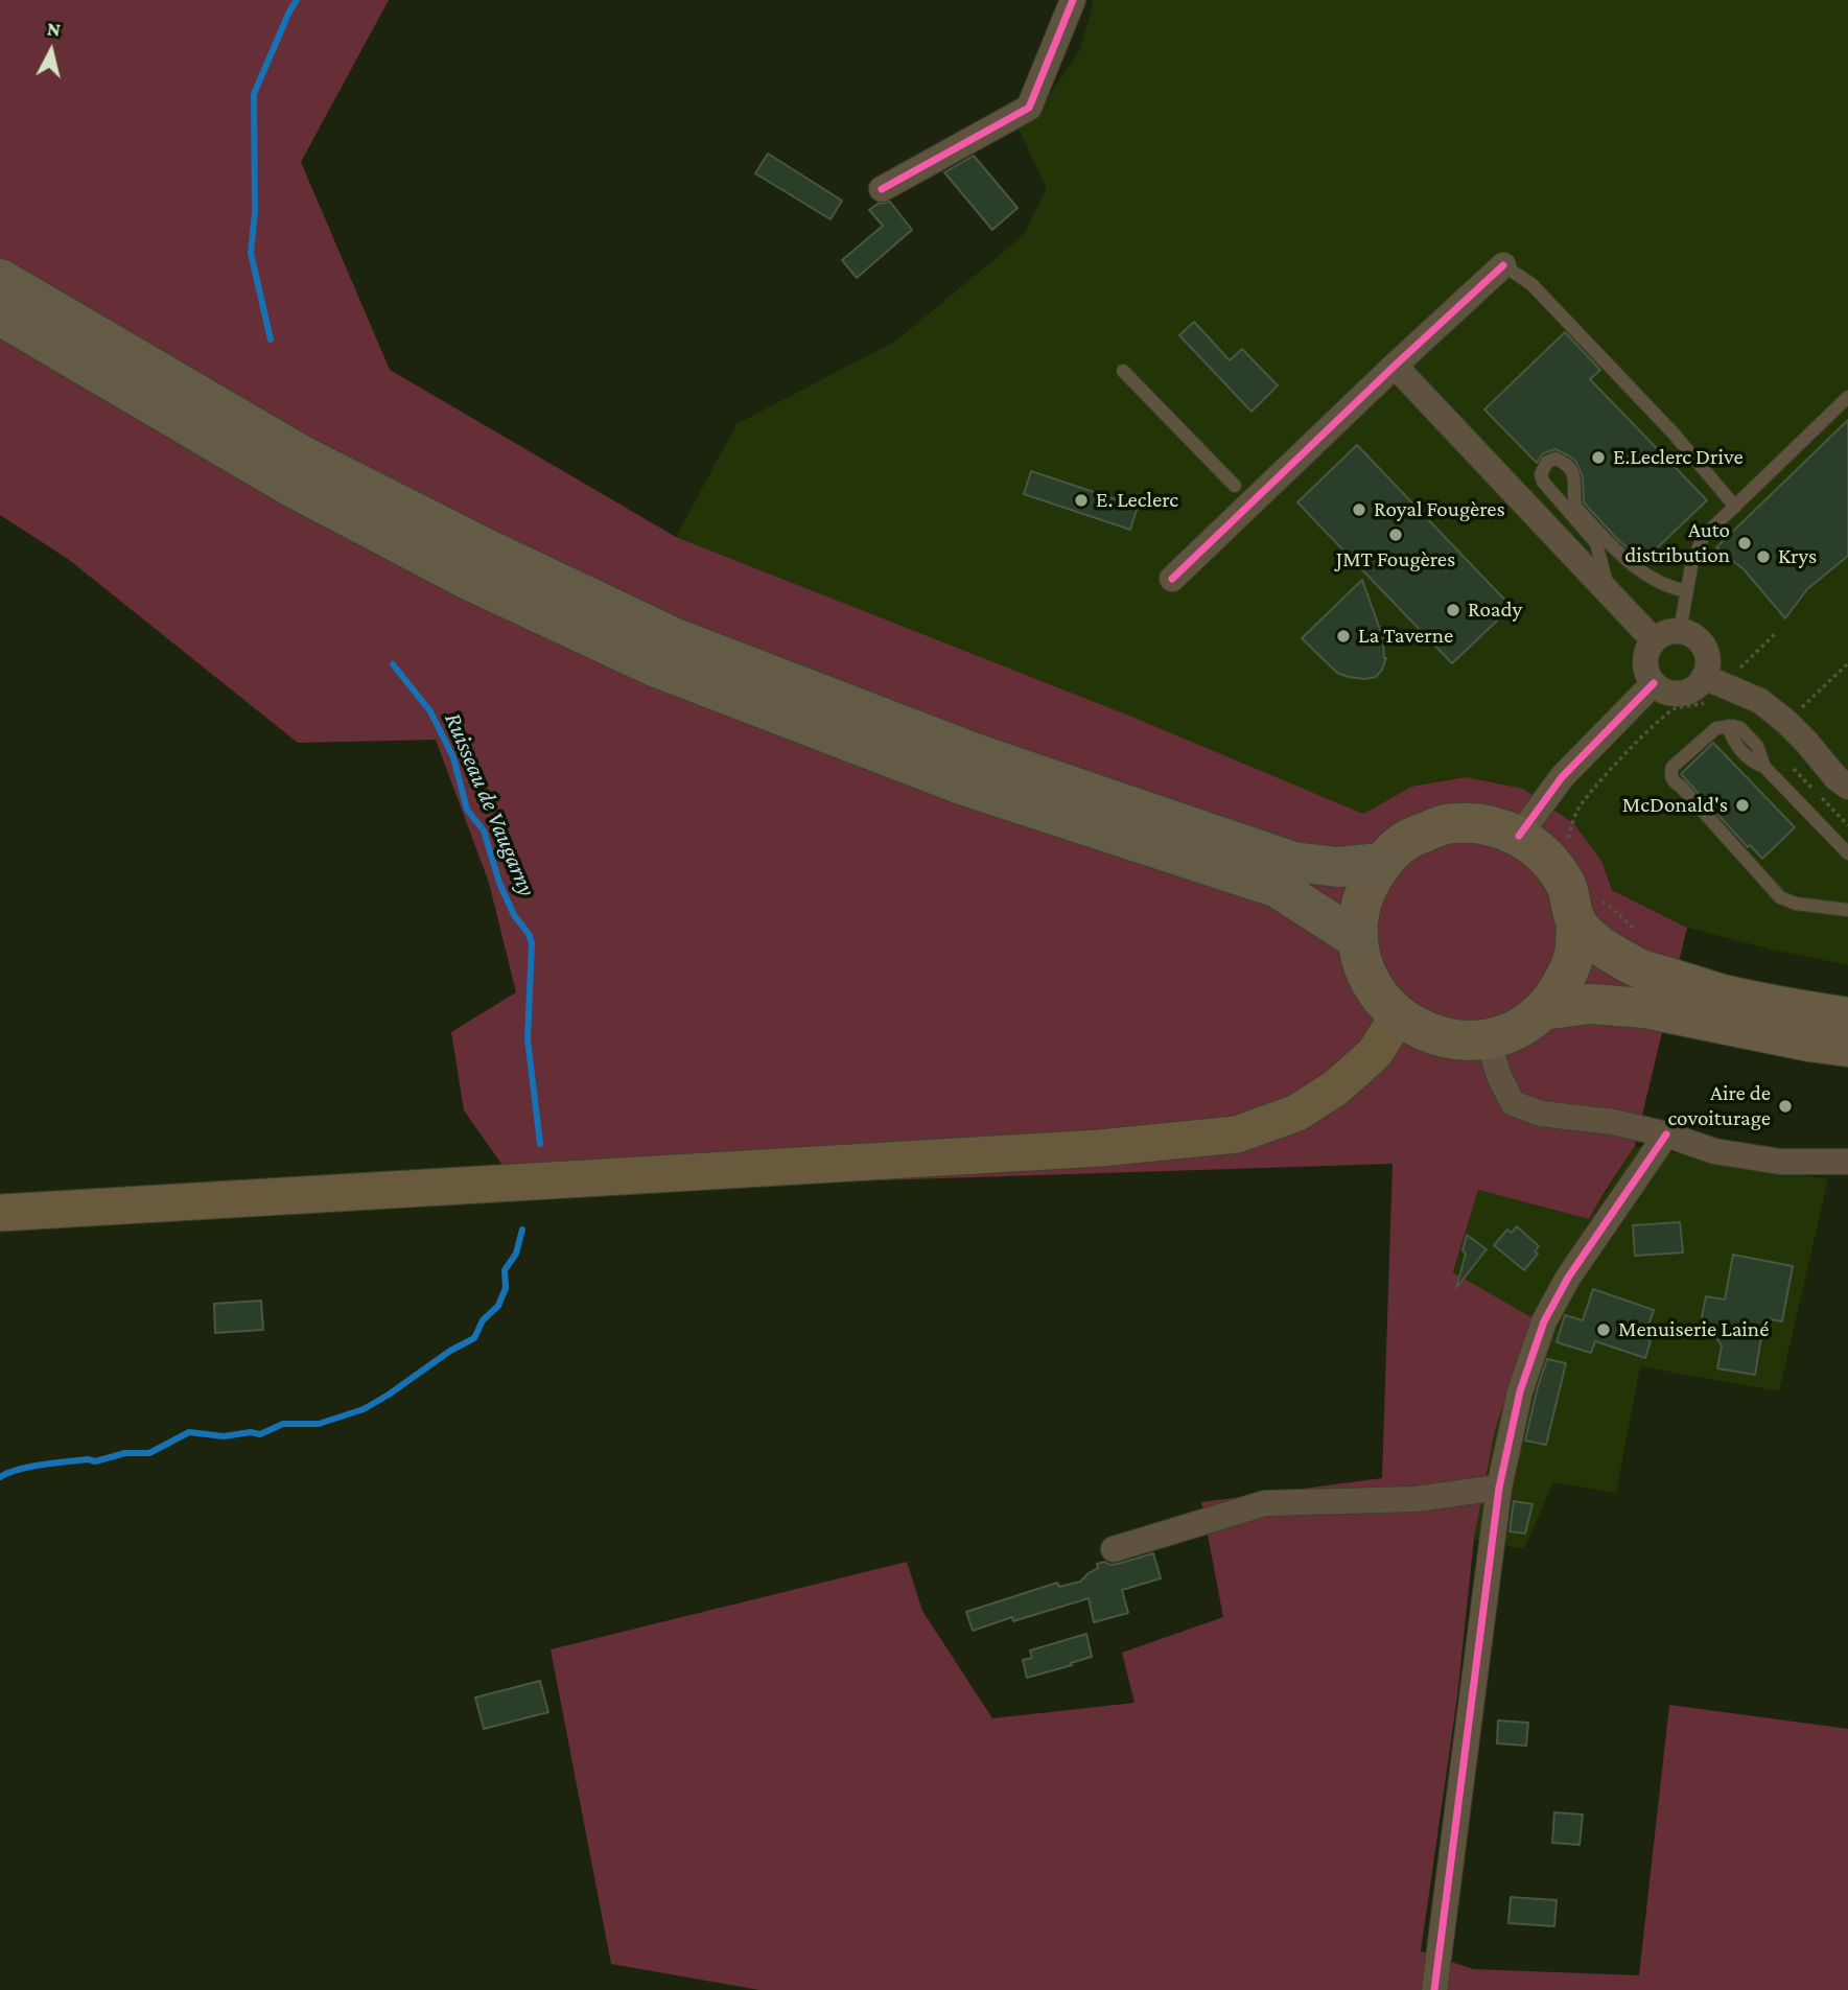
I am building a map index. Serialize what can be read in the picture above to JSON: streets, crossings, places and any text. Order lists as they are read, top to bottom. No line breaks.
{"water":["Ruisseau de Vaugarny"],"places":["E.Leclerc Drive","E. Leclerc","Royal Fougères","JMT Fougères","Auto distribution","Krys","Roady","La Taverne","McDonald's","Aire de covoiturage","Menuiserie Lainé"],"north":"top"}
